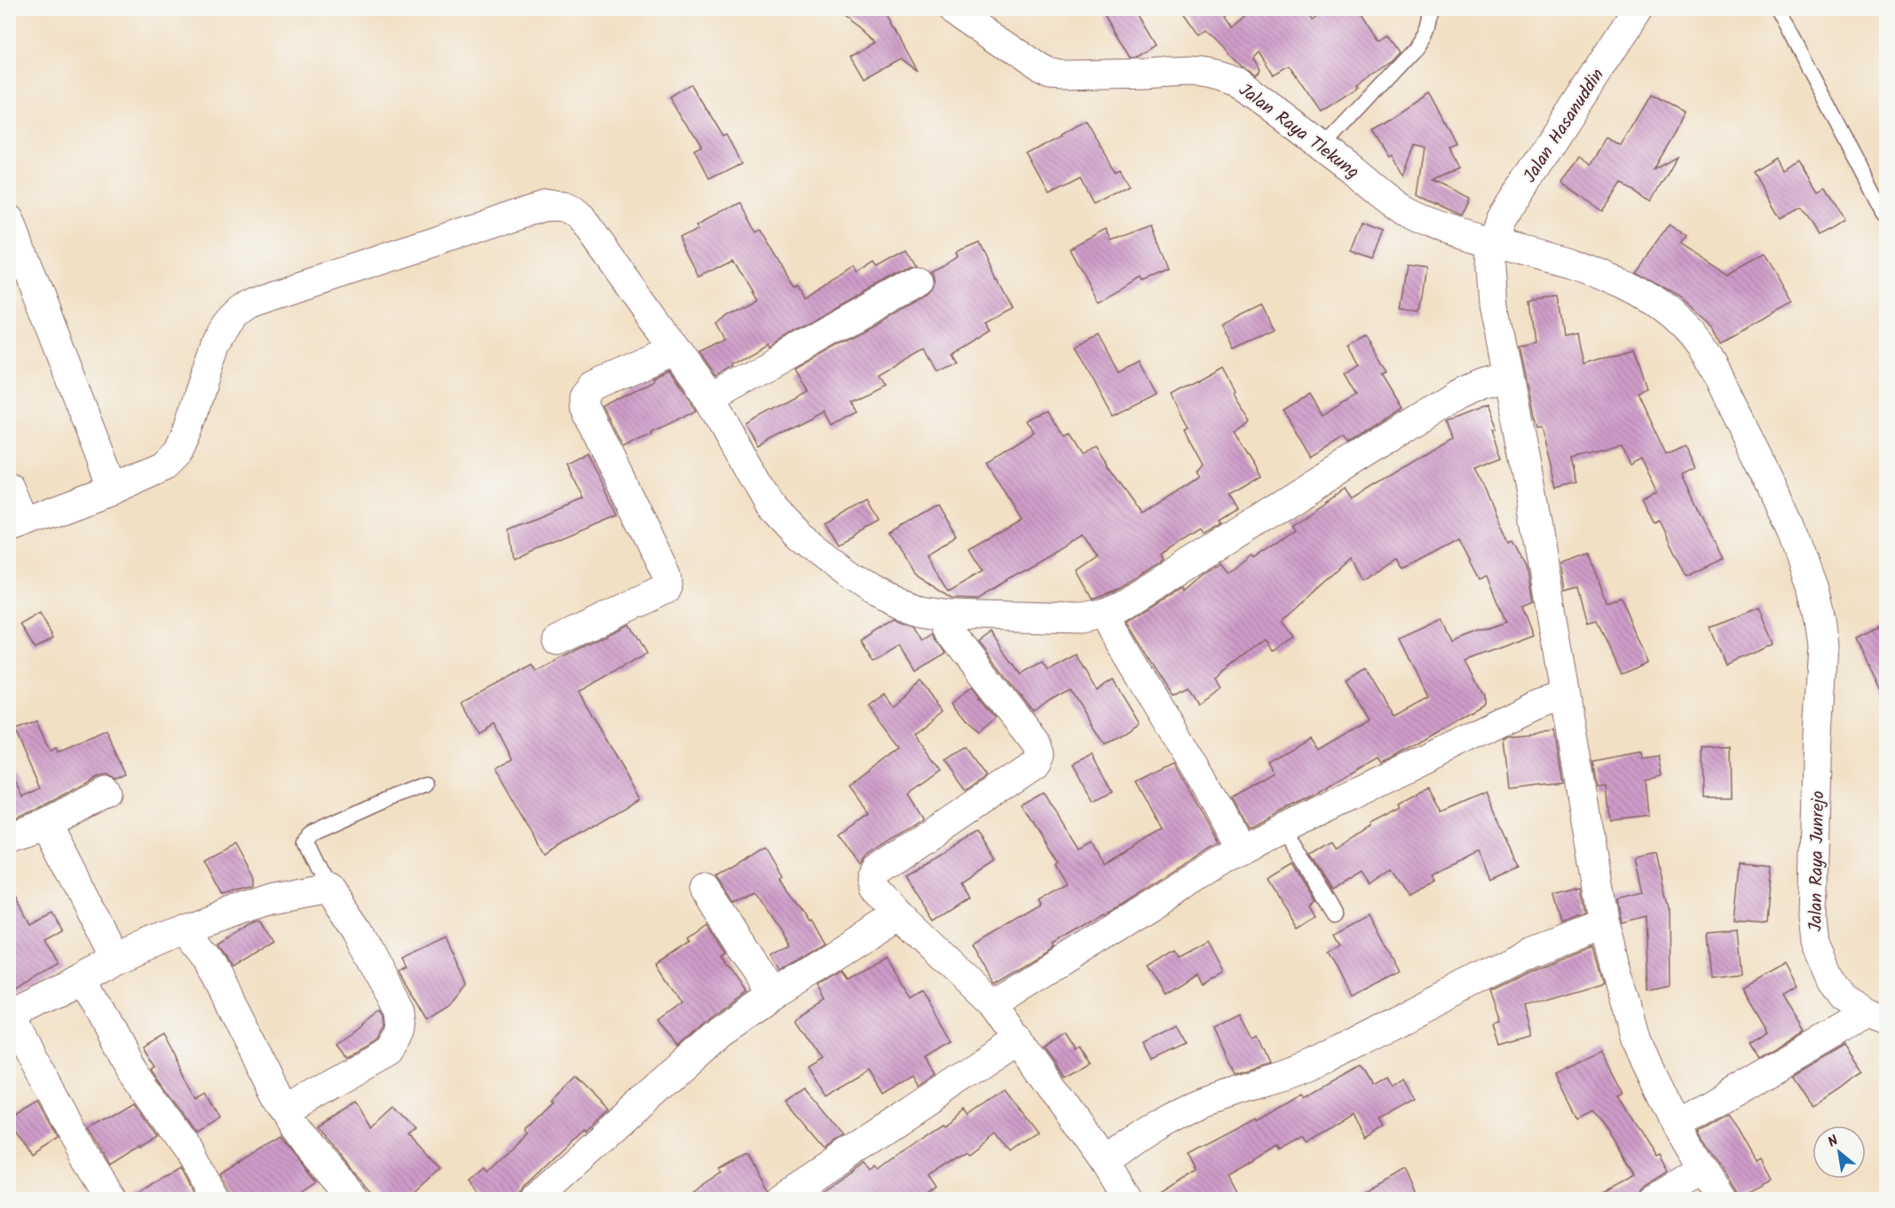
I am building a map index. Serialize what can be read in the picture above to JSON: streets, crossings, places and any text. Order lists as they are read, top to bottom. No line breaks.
{"streets":{"street":["Jalan Hasanuddin","Jalan Raya Tlekung","Jalan Raya Junrejo"]},"crossings":[["Jalan Hasanuddin","Jalan Raya Tlekung"],["Jalan Raya Tlekung","Jalan Raya Junrejo"]],"north":"top left"}
